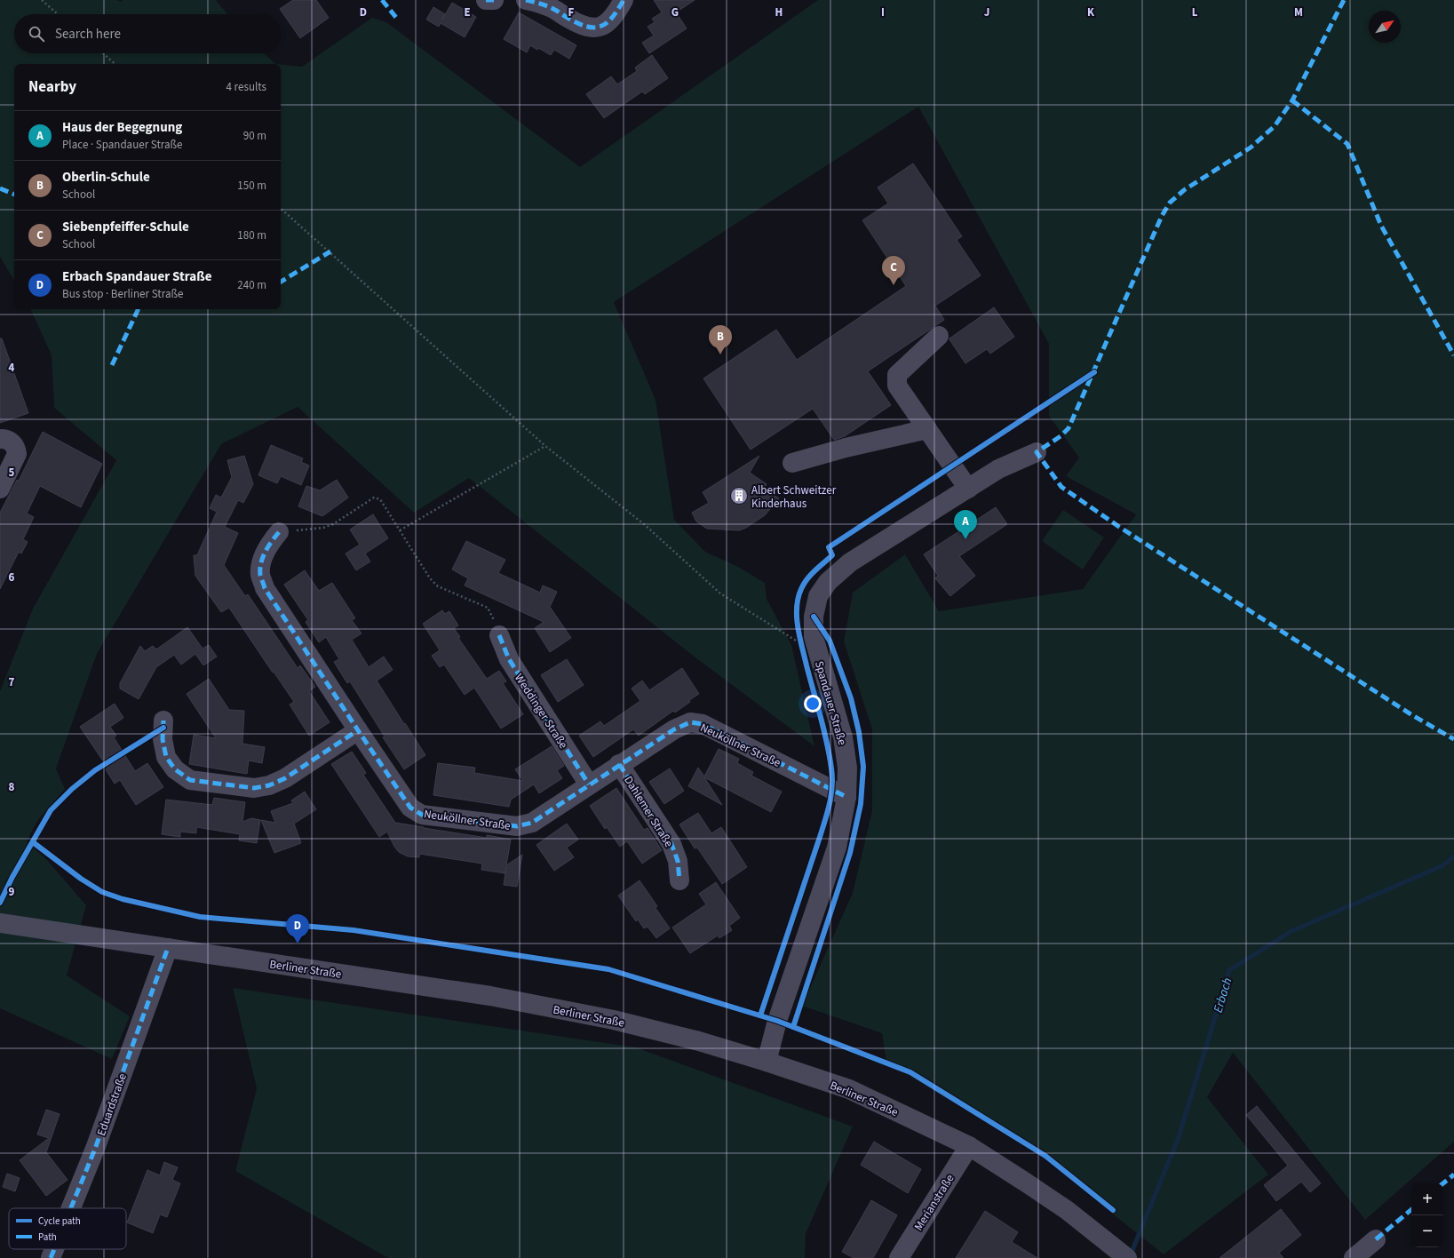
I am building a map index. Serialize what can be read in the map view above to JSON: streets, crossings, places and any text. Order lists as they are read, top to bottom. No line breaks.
{"streets":{"street":["Spandauer Straße","Weddinger Straße","Neuköllner Straße","Dahlemer Straße","Berliner Straße","Eduardstraße","Merianstraße"]},"crossings":[["Spandauer Straße","Neuköllner Straße"],["Spandauer Straße","Berliner Straße"],["Weddinger Straße","Neuköllner Straße"],["Neuköllner Straße","Dahlemer Straße"],["Berliner Straße","Eduardstraße"],["Berliner Straße","Merianstraße"]],"water":["Erbach"],"places":{"building":["Albert Schweitzer Kinderhaus"]},"legend":["Cycle path","Path"],"north":"top right","page":{"search":"Search here","heading":["Nearby","4 results"],"list":[{"mark":"A","name":"Haus der Begegnung","note":"Place · Spandauer Straße","value":"90 m"},{"mark":"B","name":"Oberlin-Schule","note":"School","value":"150 m"},{"mark":"C","name":"Siebenpfeiffer-Schule","note":"School","value":"180 m"},{"mark":"D","name":"Erbach Spandauer Straße","note":"Bus stop · Berliner Straße","value":"240 m"}],"pins":["C","B","A","D"],"map_buttons":["+","−"]},"grid":{"columns":["D","E","F","G","H","I","J","K","L","M"],"rows":["4","5","6","7","8","9"]}}
